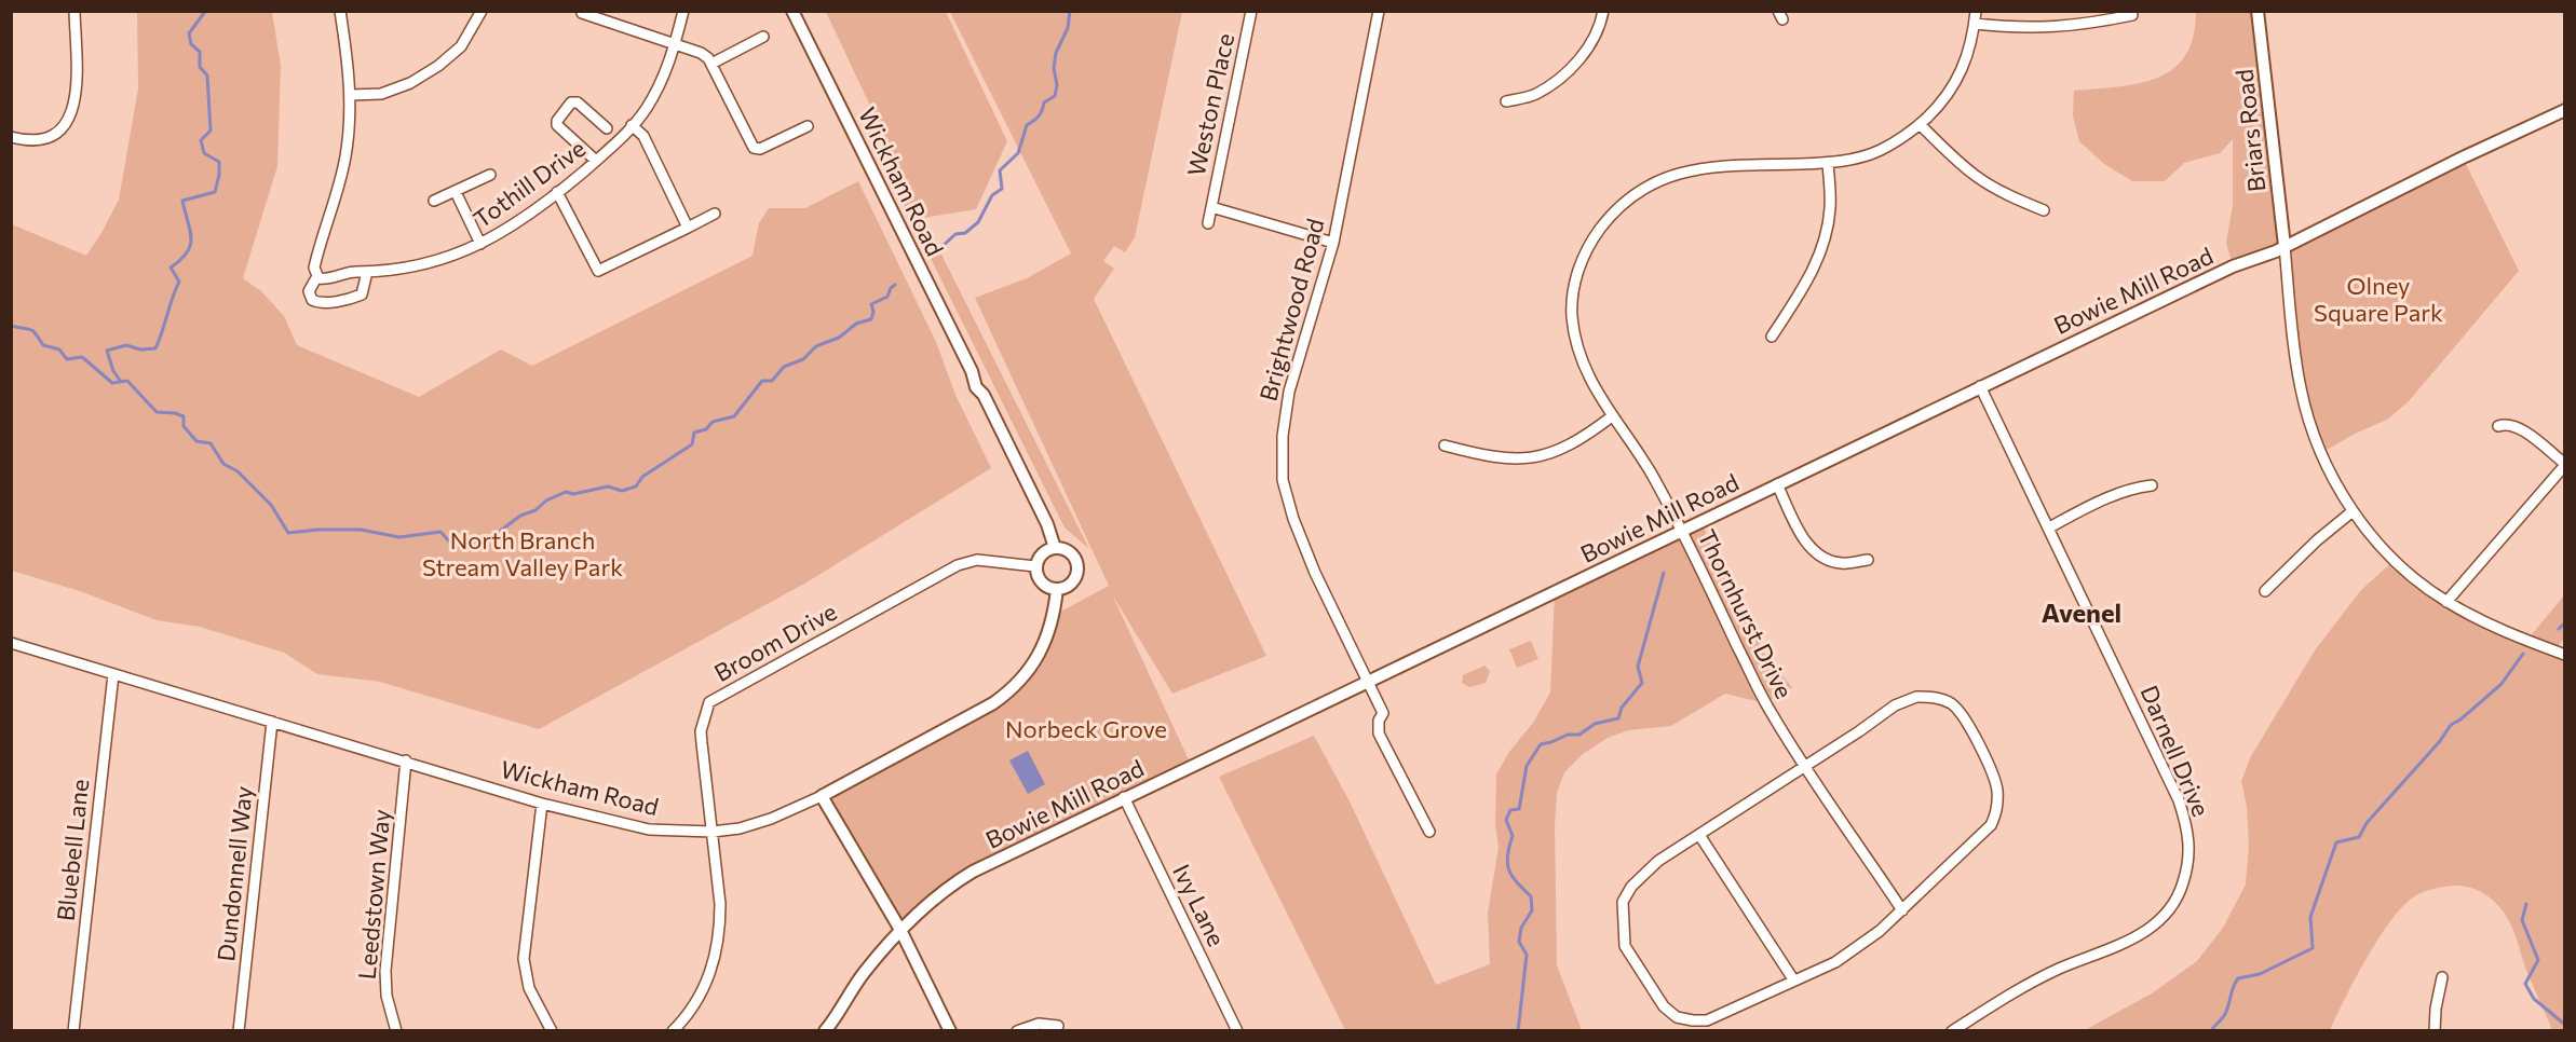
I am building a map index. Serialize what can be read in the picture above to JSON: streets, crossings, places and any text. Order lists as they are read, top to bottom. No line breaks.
{"streets":{"street":["Weston Place","Briars Road","Wickham Road","Tothill Drive","Bowie Mill Road","Brightwood Road","Thornhurst Drive","Broom Drive","Darnell Drive","Bluebell Lane","Dundonnell Way","Leedstown Way","Ivy Lane"]},"crossings":[["Weston Place","Brightwood Road"],["Briars Road","Bowie Mill Road"],["Wickham Road","Broom Drive"],["Wickham Road","Bluebell Lane"],["Wickham Road","Dundonnell Way"],["Wickham Road","Leedstown Way"],["Bowie Mill Road","Brightwood Road"],["Bowie Mill Road","Thornhurst Drive"],["Bowie Mill Road","Darnell Drive"],["Bowie Mill Road","Ivy Lane"]],"districts":["Avenel"],"parks":["Olney Square Park","North Branch Stream Valley Park","Norbeck Grove"]}
